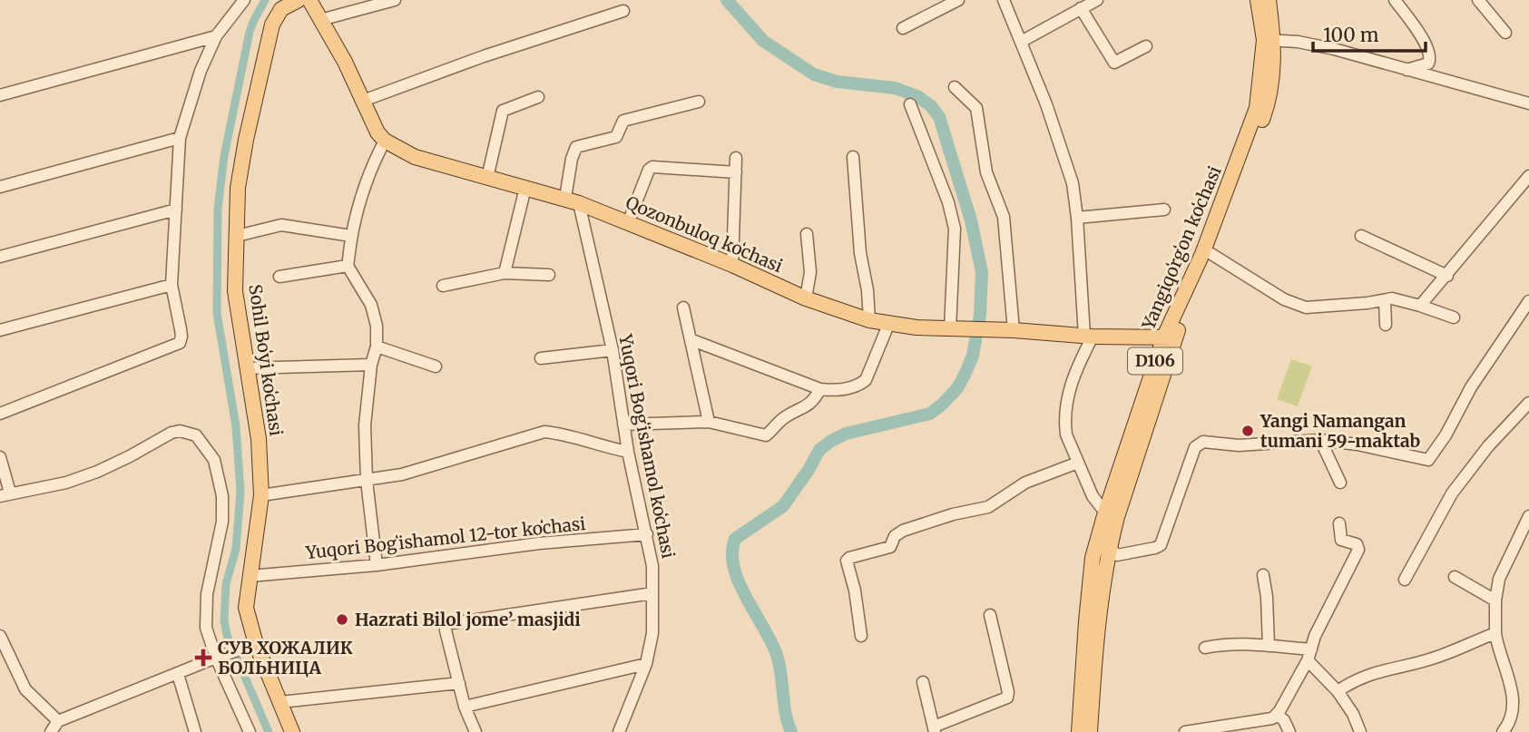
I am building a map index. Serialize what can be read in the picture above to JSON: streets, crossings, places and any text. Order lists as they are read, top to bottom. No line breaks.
{"streets":{"main road":["Qozonbuloq koʻchasi","Yangiqoʻrgʻon koʻchasi","Sohil Boʻyi koʻchasi","D106"],"street":["Yuqori Bogʻishamol koʻchasi","Yuqori Bogʻishamol 12-tor koʻchasi"]},"crossings":[["Qozonbuloq koʻchasi","Yangiqoʻrgʻon koʻchasi"],["Qozonbuloq koʻchasi","Yuqori Bogʻishamol koʻchasi"],["Sohil Boʻyi koʻchasi","Yuqori Bogʻishamol 12-tor koʻchasi"],["Yuqori Bogʻishamol koʻchasi","Yuqori Bogʻishamol 12-tor koʻchasi"]],"places":{"other":["Yangi Namangan tumani 59-maktab","Hazrati Bilol jome’ masjidi"],"health":["СУВ ХОЖАЛИК БОЛЬНИЦА"]},"scale_bar":"100 m"}
